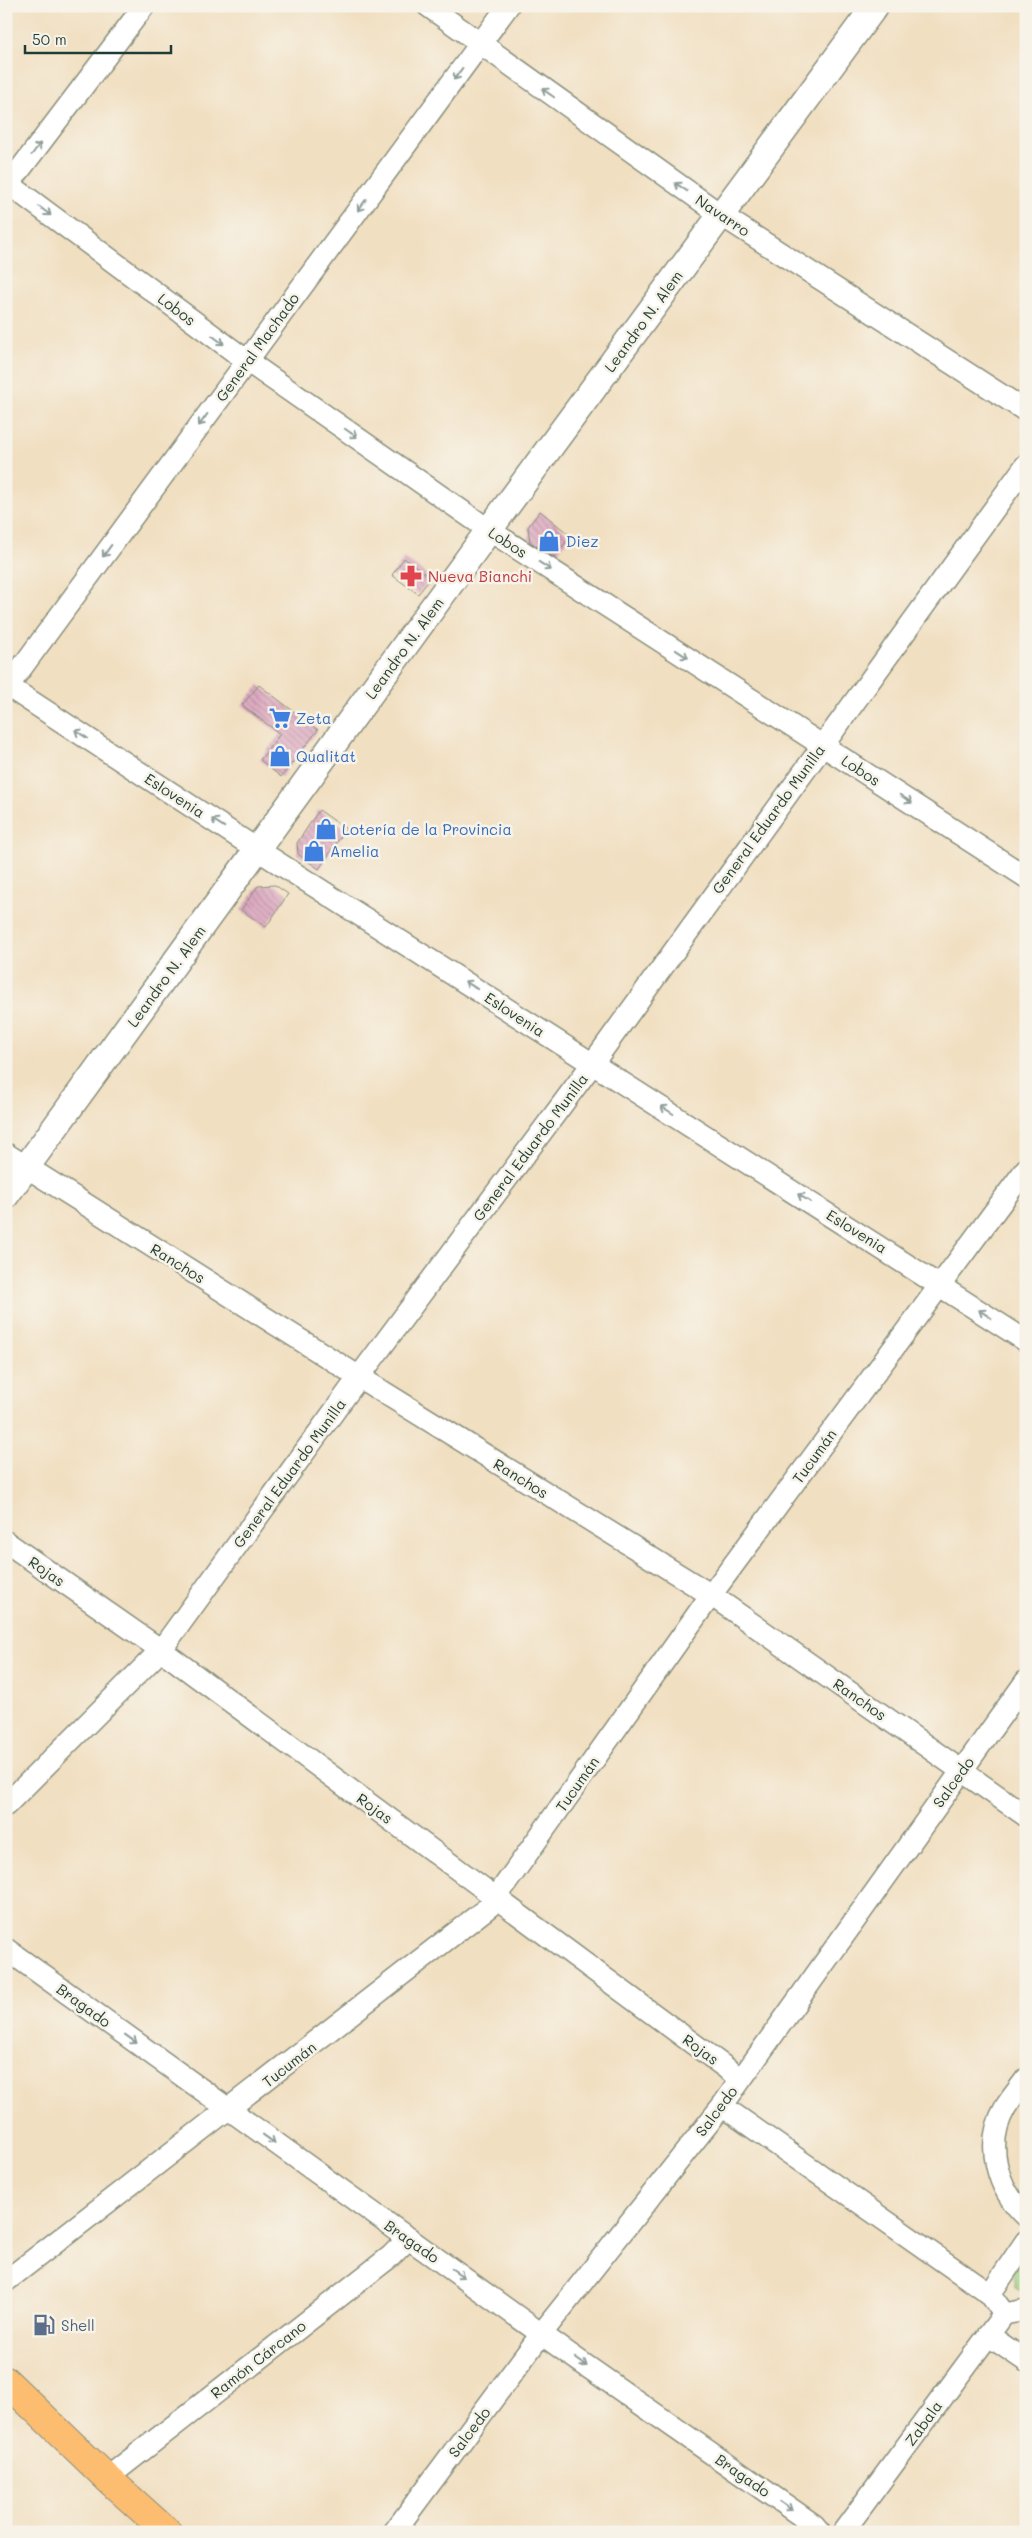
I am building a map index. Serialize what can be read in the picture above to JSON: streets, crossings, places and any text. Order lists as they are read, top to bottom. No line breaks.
{"streets":{"street":["Navarro","Lobos","Leandro N. Alem","General Machado","Eslovenia","General Eduardo Munilla","Ranchos","Tucumán","Rojas","Salcedo","Bragado","Ramón Cárcano","Zabala"]},"crossings":[["Navarro","Leandro N. Alem"],["Navarro","General Machado"],["Lobos","Leandro N. Alem"],["Lobos","General Machado"],["Lobos","General Eduardo Munilla"],["Leandro N. Alem","Eslovenia"],["Leandro N. Alem","Ranchos"],["General Machado","Eslovenia"],["Eslovenia","General Eduardo Munilla"],["Eslovenia","Tucumán"],["General Eduardo Munilla","Ranchos"],["General Eduardo Munilla","Rojas"],["Ranchos","Tucumán"],["Ranchos","Salcedo"],["Tucumán","Rojas"],["Tucumán","Bragado"],["Rojas","Salcedo"],["Salcedo","Bragado"],["Bragado","Ramón Cárcano"]],"one_way":["Navarro","Lobos","General Machado","Eslovenia","Bragado"],"places":{"shop":["Diez","Qualitat","Lotería de la Provincia","Amelia"],"pharmacy":["Nueva Bianchi"],"supermarket":["Zeta"],"fuel station":["Shell"]},"scale_bar":"50 m"}
